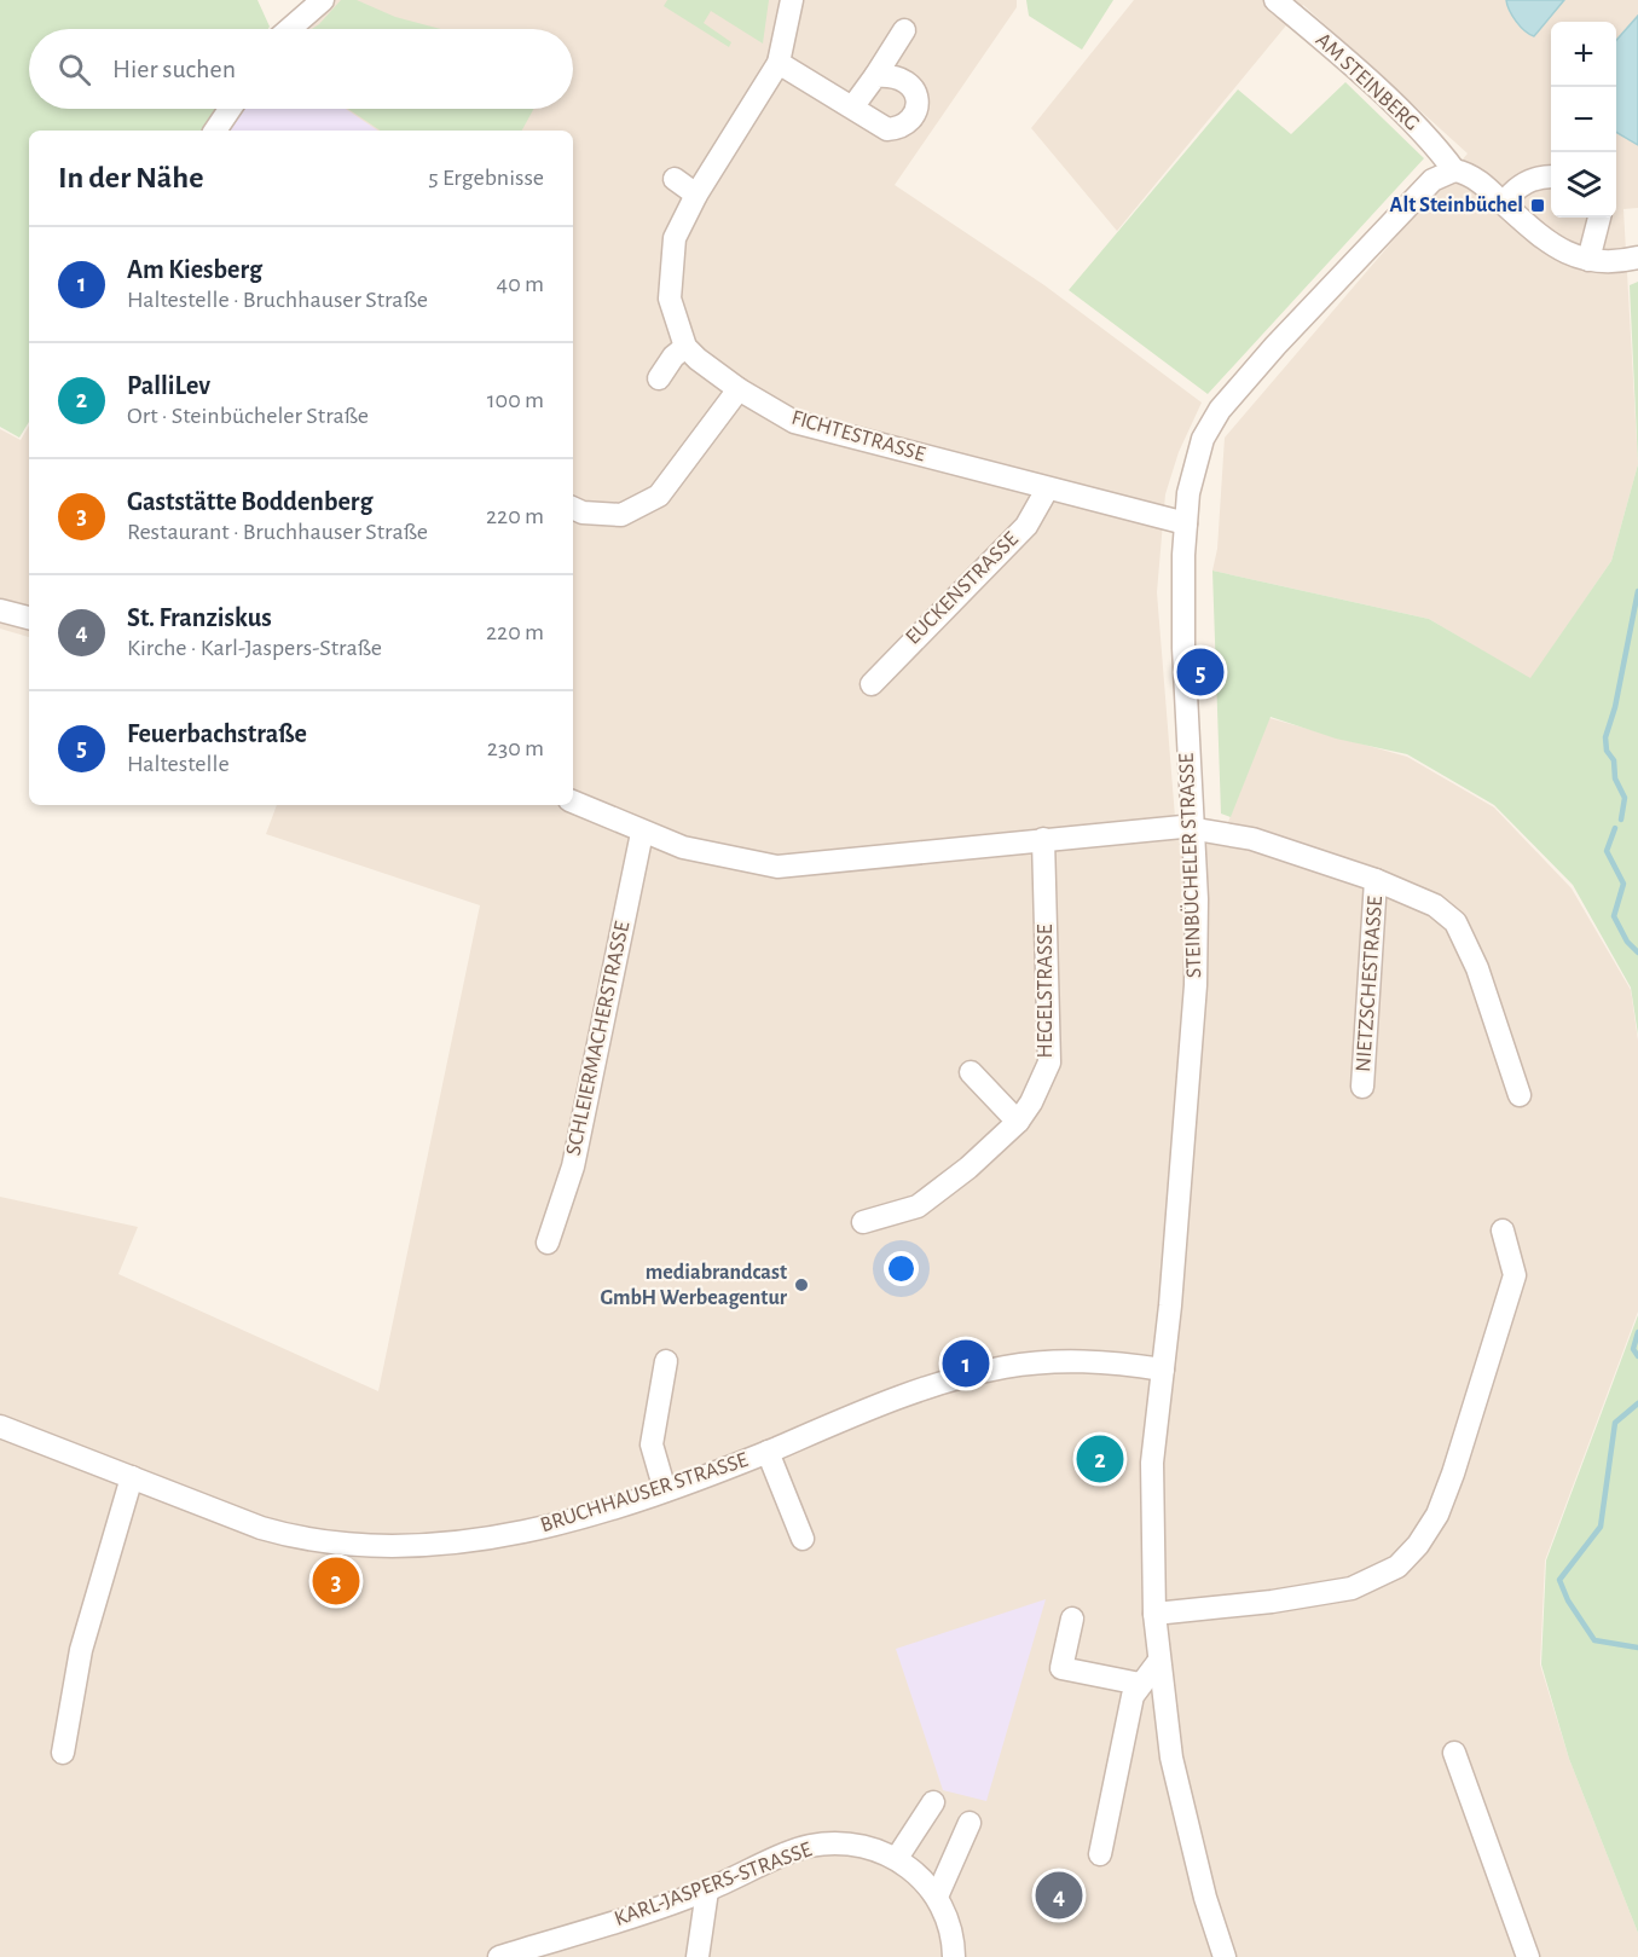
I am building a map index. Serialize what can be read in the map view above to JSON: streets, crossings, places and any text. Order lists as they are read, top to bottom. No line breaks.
{"streets":{"street":["AM STEINBERG","FICHTESTRASSE","EUCKENSTRASSE","STEINBÜCHELER STRASSE","NIETZSCHESTRASSE","HEGELSTRASSE","SCHLEIERMACHERSTRASSE","BRUCHHAUSER STRASSE","KARL-JASPERS-STRASSE"]},"crossings":[["AM STEINBERG","STEINBÜCHELER STRASSE"],["FICHTESTRASSE","EUCKENSTRASSE"],["FICHTESTRASSE","STEINBÜCHELER STRASSE"],["STEINBÜCHELER STRASSE","NIETZSCHESTRASSE"],["STEINBÜCHELER STRASSE","BRUCHHAUSER STRASSE"],["NIETZSCHESTRASSE","HEGELSTRASSE"],["NIETZSCHESTRASSE","SCHLEIERMACHERSTRASSE"]],"places":{"transit":["Alt Steinbüchel"],"other":["mediabrandcast GmbH Werbeagentur"]},"page":{"map_buttons":["+","−"],"search":"Hier suchen","heading":["In der Nähe","5 Ergebnisse"],"list":[{"mark":"1","name":"Am Kiesberg","note":"Haltestelle · Bruchhauser Straße","value":"40 m"},{"mark":"2","name":"PalliLev","note":"Ort · Steinbücheler Straße","value":"100 m"},{"mark":"3","name":"Gaststätte Boddenberg","note":"Restaurant · Bruchhauser Straße","value":"220 m"},{"mark":"4","name":"St. Franziskus","note":"Kirche · Karl-Jaspers-Straße","value":"220 m"},{"mark":"5","name":"Feuerbachstraße","note":"Haltestelle","value":"230 m"}],"pins":["5","1","2","3","4"]}}
